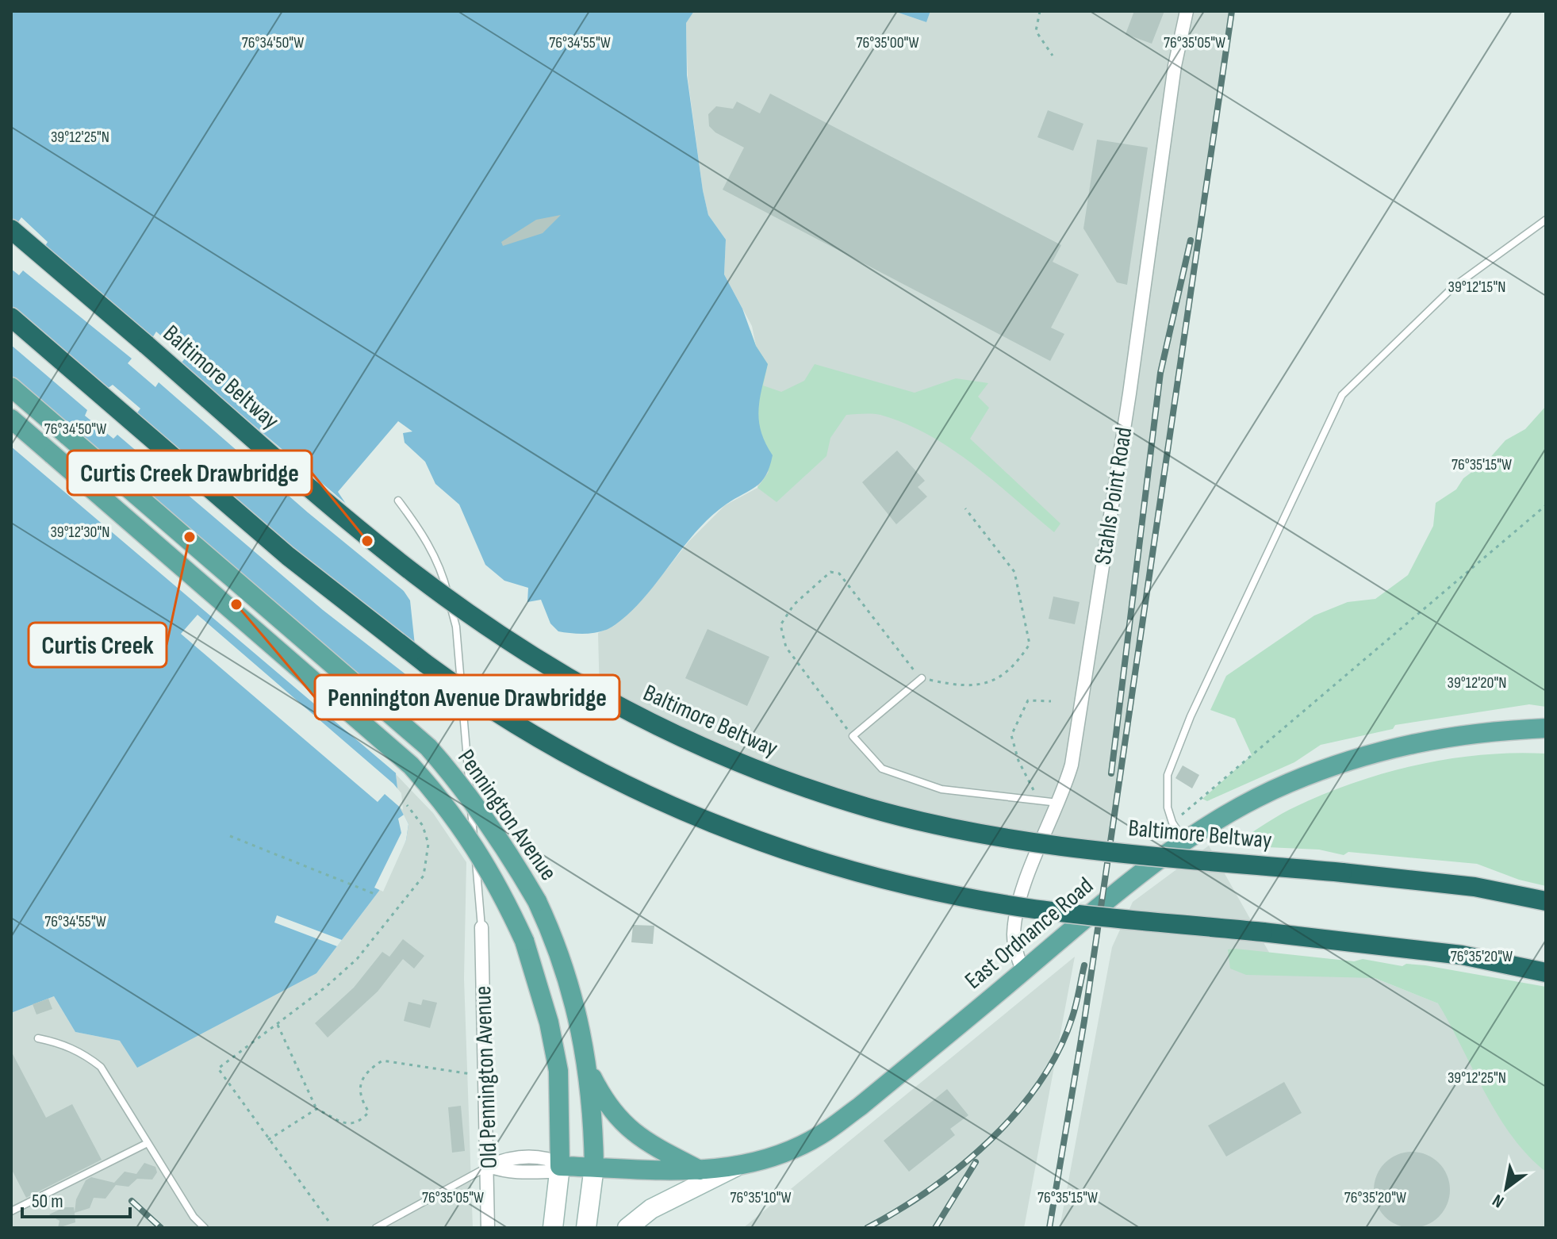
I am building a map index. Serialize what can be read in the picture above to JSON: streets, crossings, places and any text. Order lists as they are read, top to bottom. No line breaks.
{"streets":{"highway":["Baltimore Beltway"],"main road":["Pennington Avenue","East Ordnance Road"],"street":["Stahls Point Road","Old Pennington Avenue"]},"crossings":[["Stahls Point Road","East Ordnance Road"],["Pennington Avenue","East Ordnance Road"],["East Ordnance Road","Old Pennington Avenue"]],"places":["Curtis Creek","Curtis Creek Drawbridge","Pennington Avenue Drawbridge"],"scale_bar":"50 m","north":"bottom left","coordinates":["76°34'50\"W","76°34'55\"W","76°35'00\"W","76°35'05\"W","39°12'25\"N","39°12'15\"N","76°35'15\"W","39°12'30\"N","39°12'20\"N","76°35'20\"W","76°35'10\"W"]}
